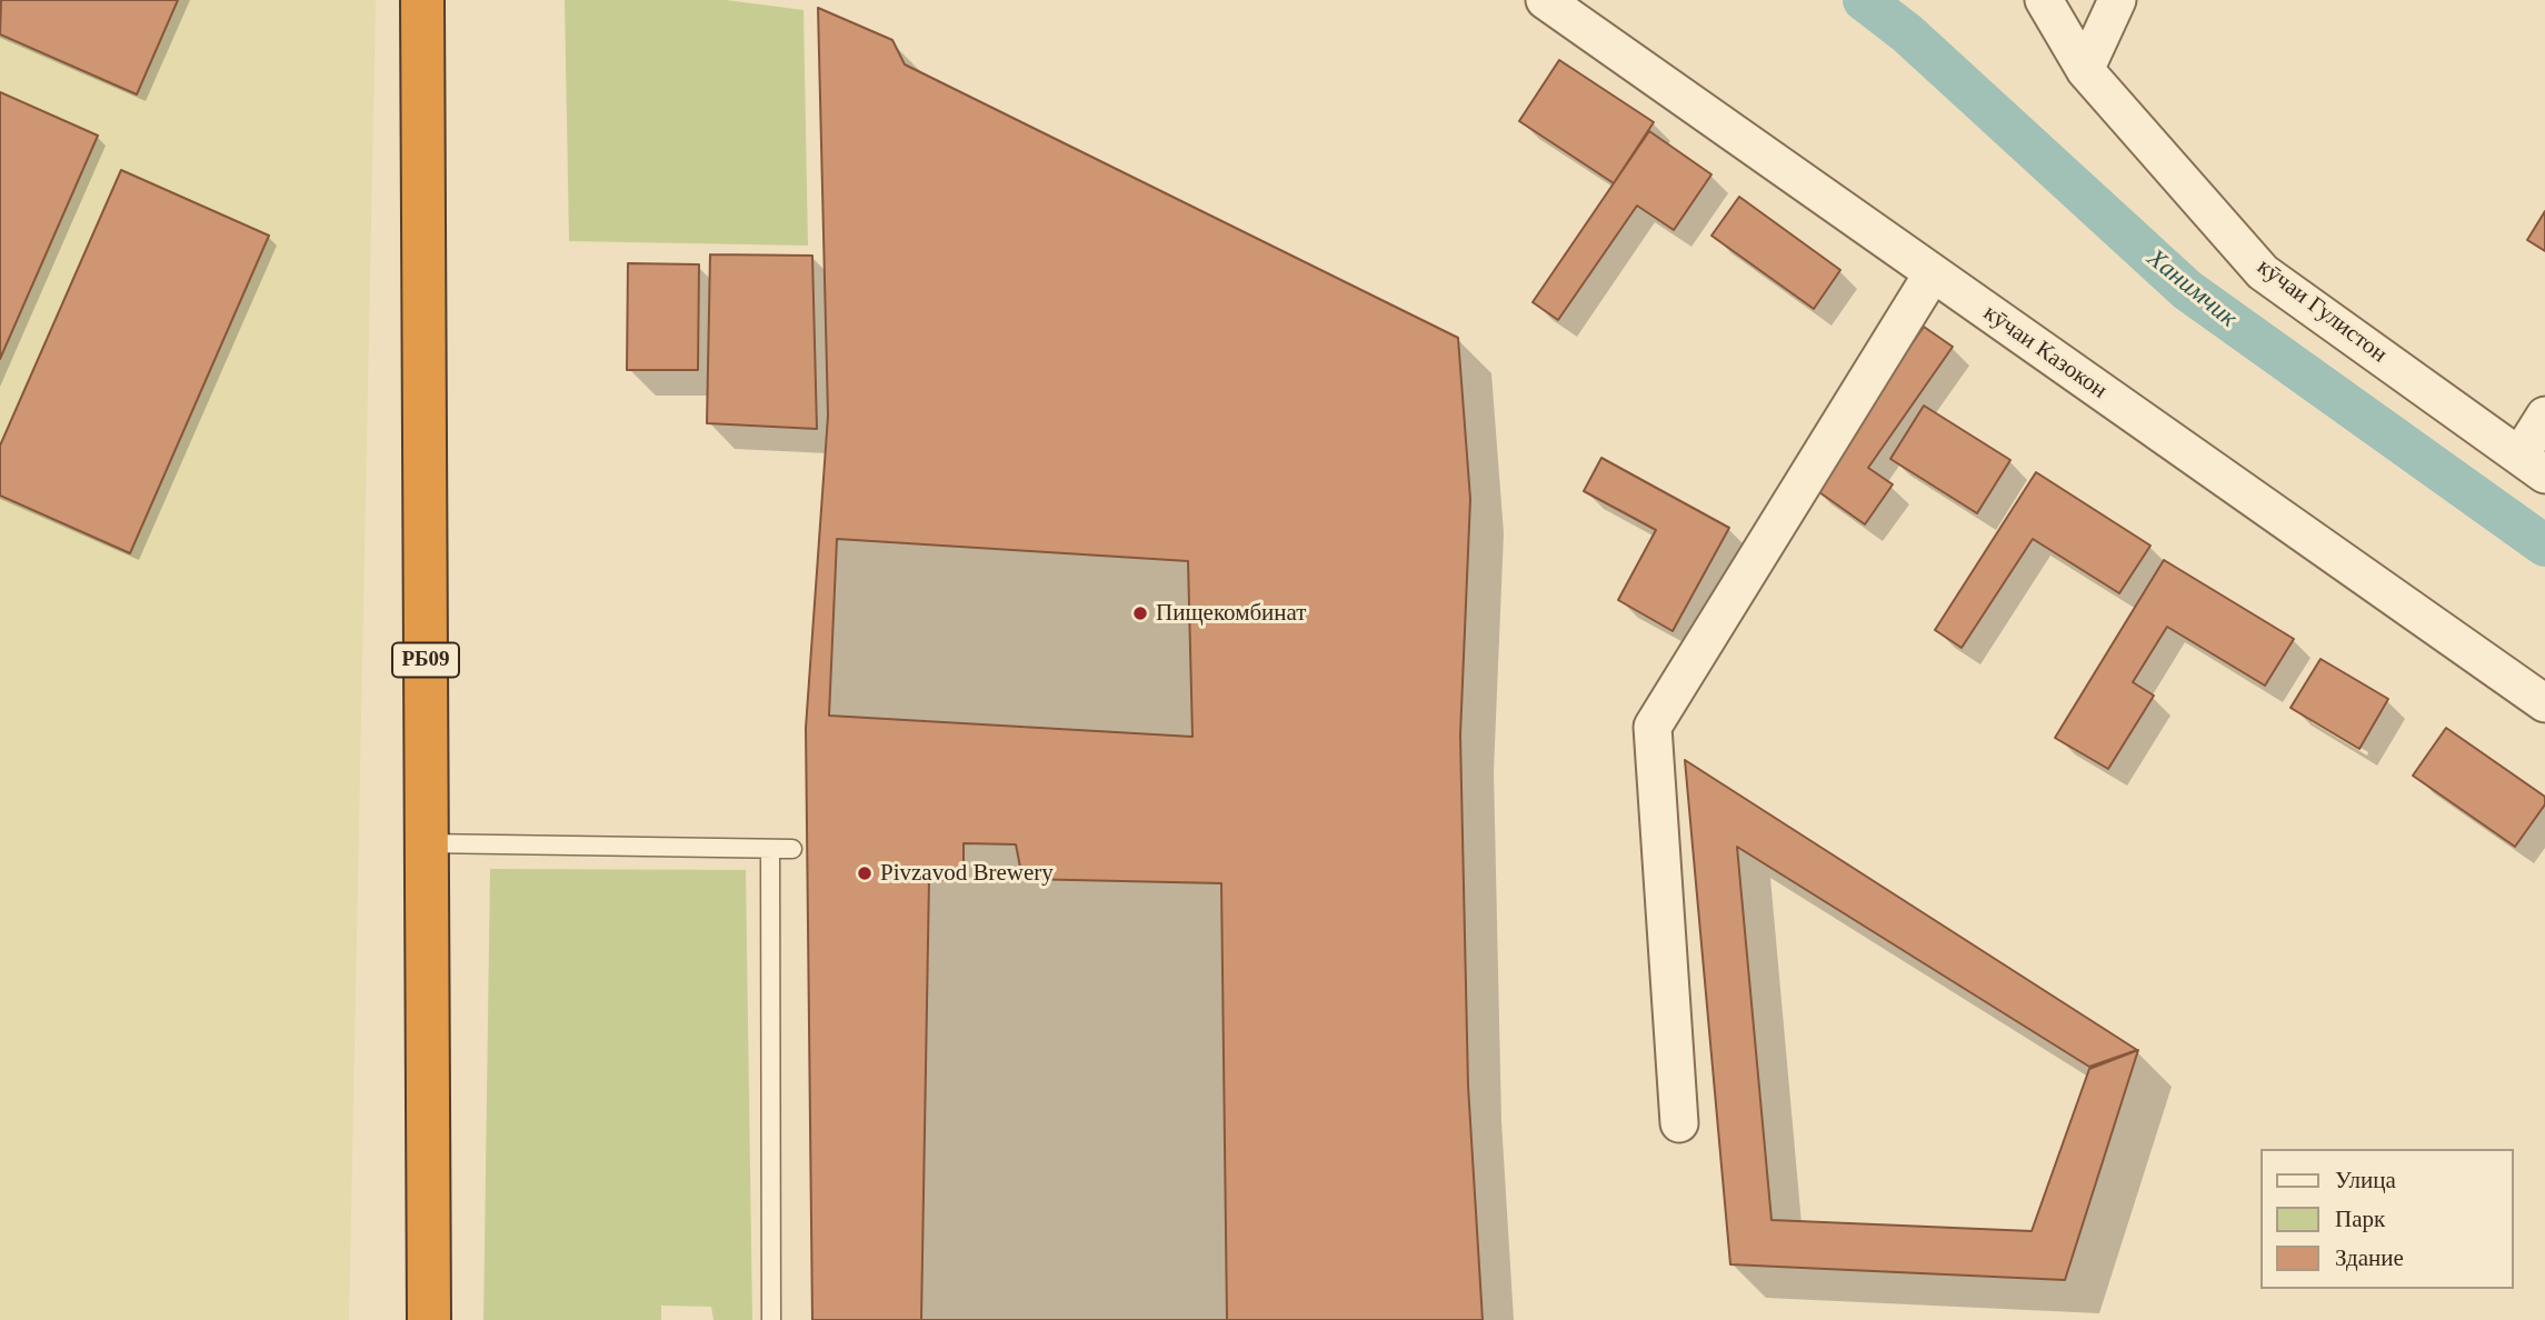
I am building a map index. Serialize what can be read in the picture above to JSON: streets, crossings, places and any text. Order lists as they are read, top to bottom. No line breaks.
{"streets":{"highway":["РБ09"],"street":["кӯчаи Гулистон","кӯчаи Казокон"]},"water":["Ханимчик"],"places":["Пищекомбинат","Pivzavod Brewery"],"legend":["Улица","Парк","Здание"]}
